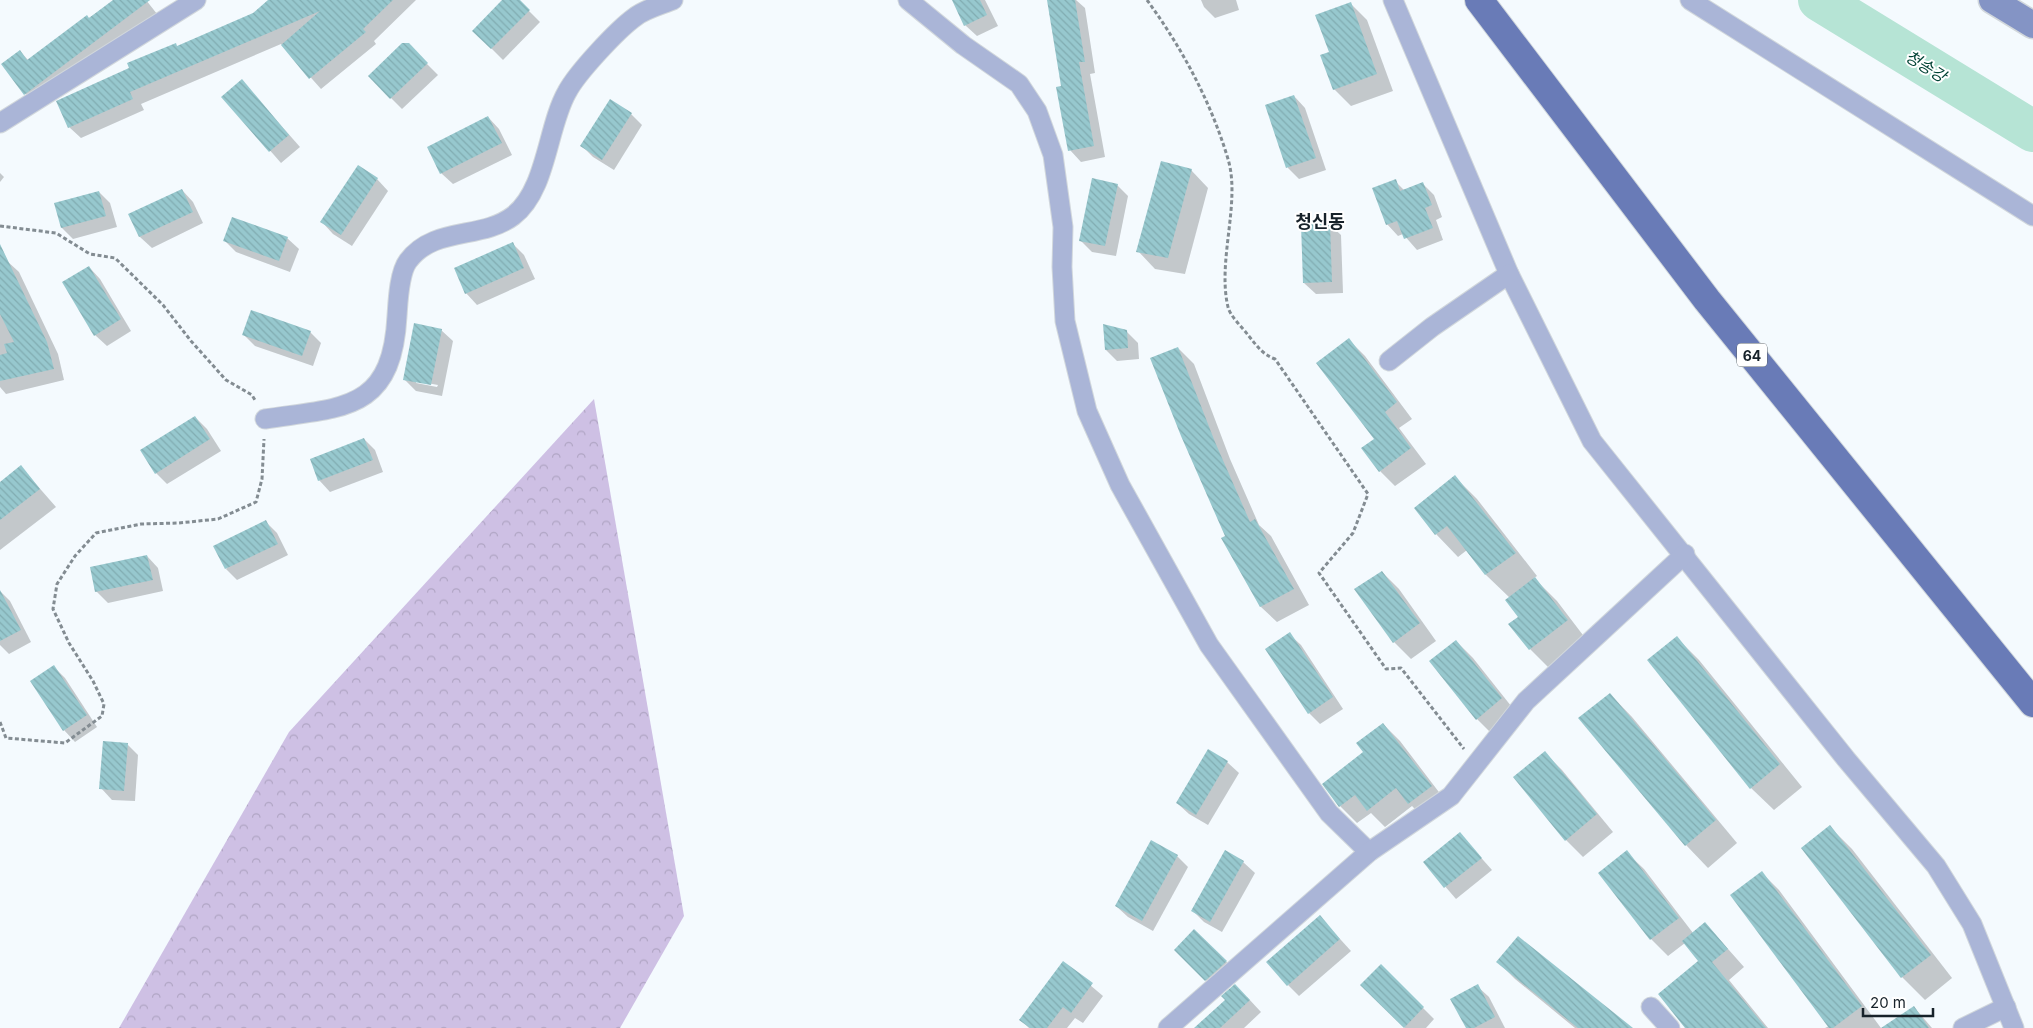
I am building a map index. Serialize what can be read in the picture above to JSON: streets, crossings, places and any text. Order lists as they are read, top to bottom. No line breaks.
{"streets":{"main road":["64"]},"districts":["청신동"],"water":["청송강"],"scale_bar":"20 m"}
